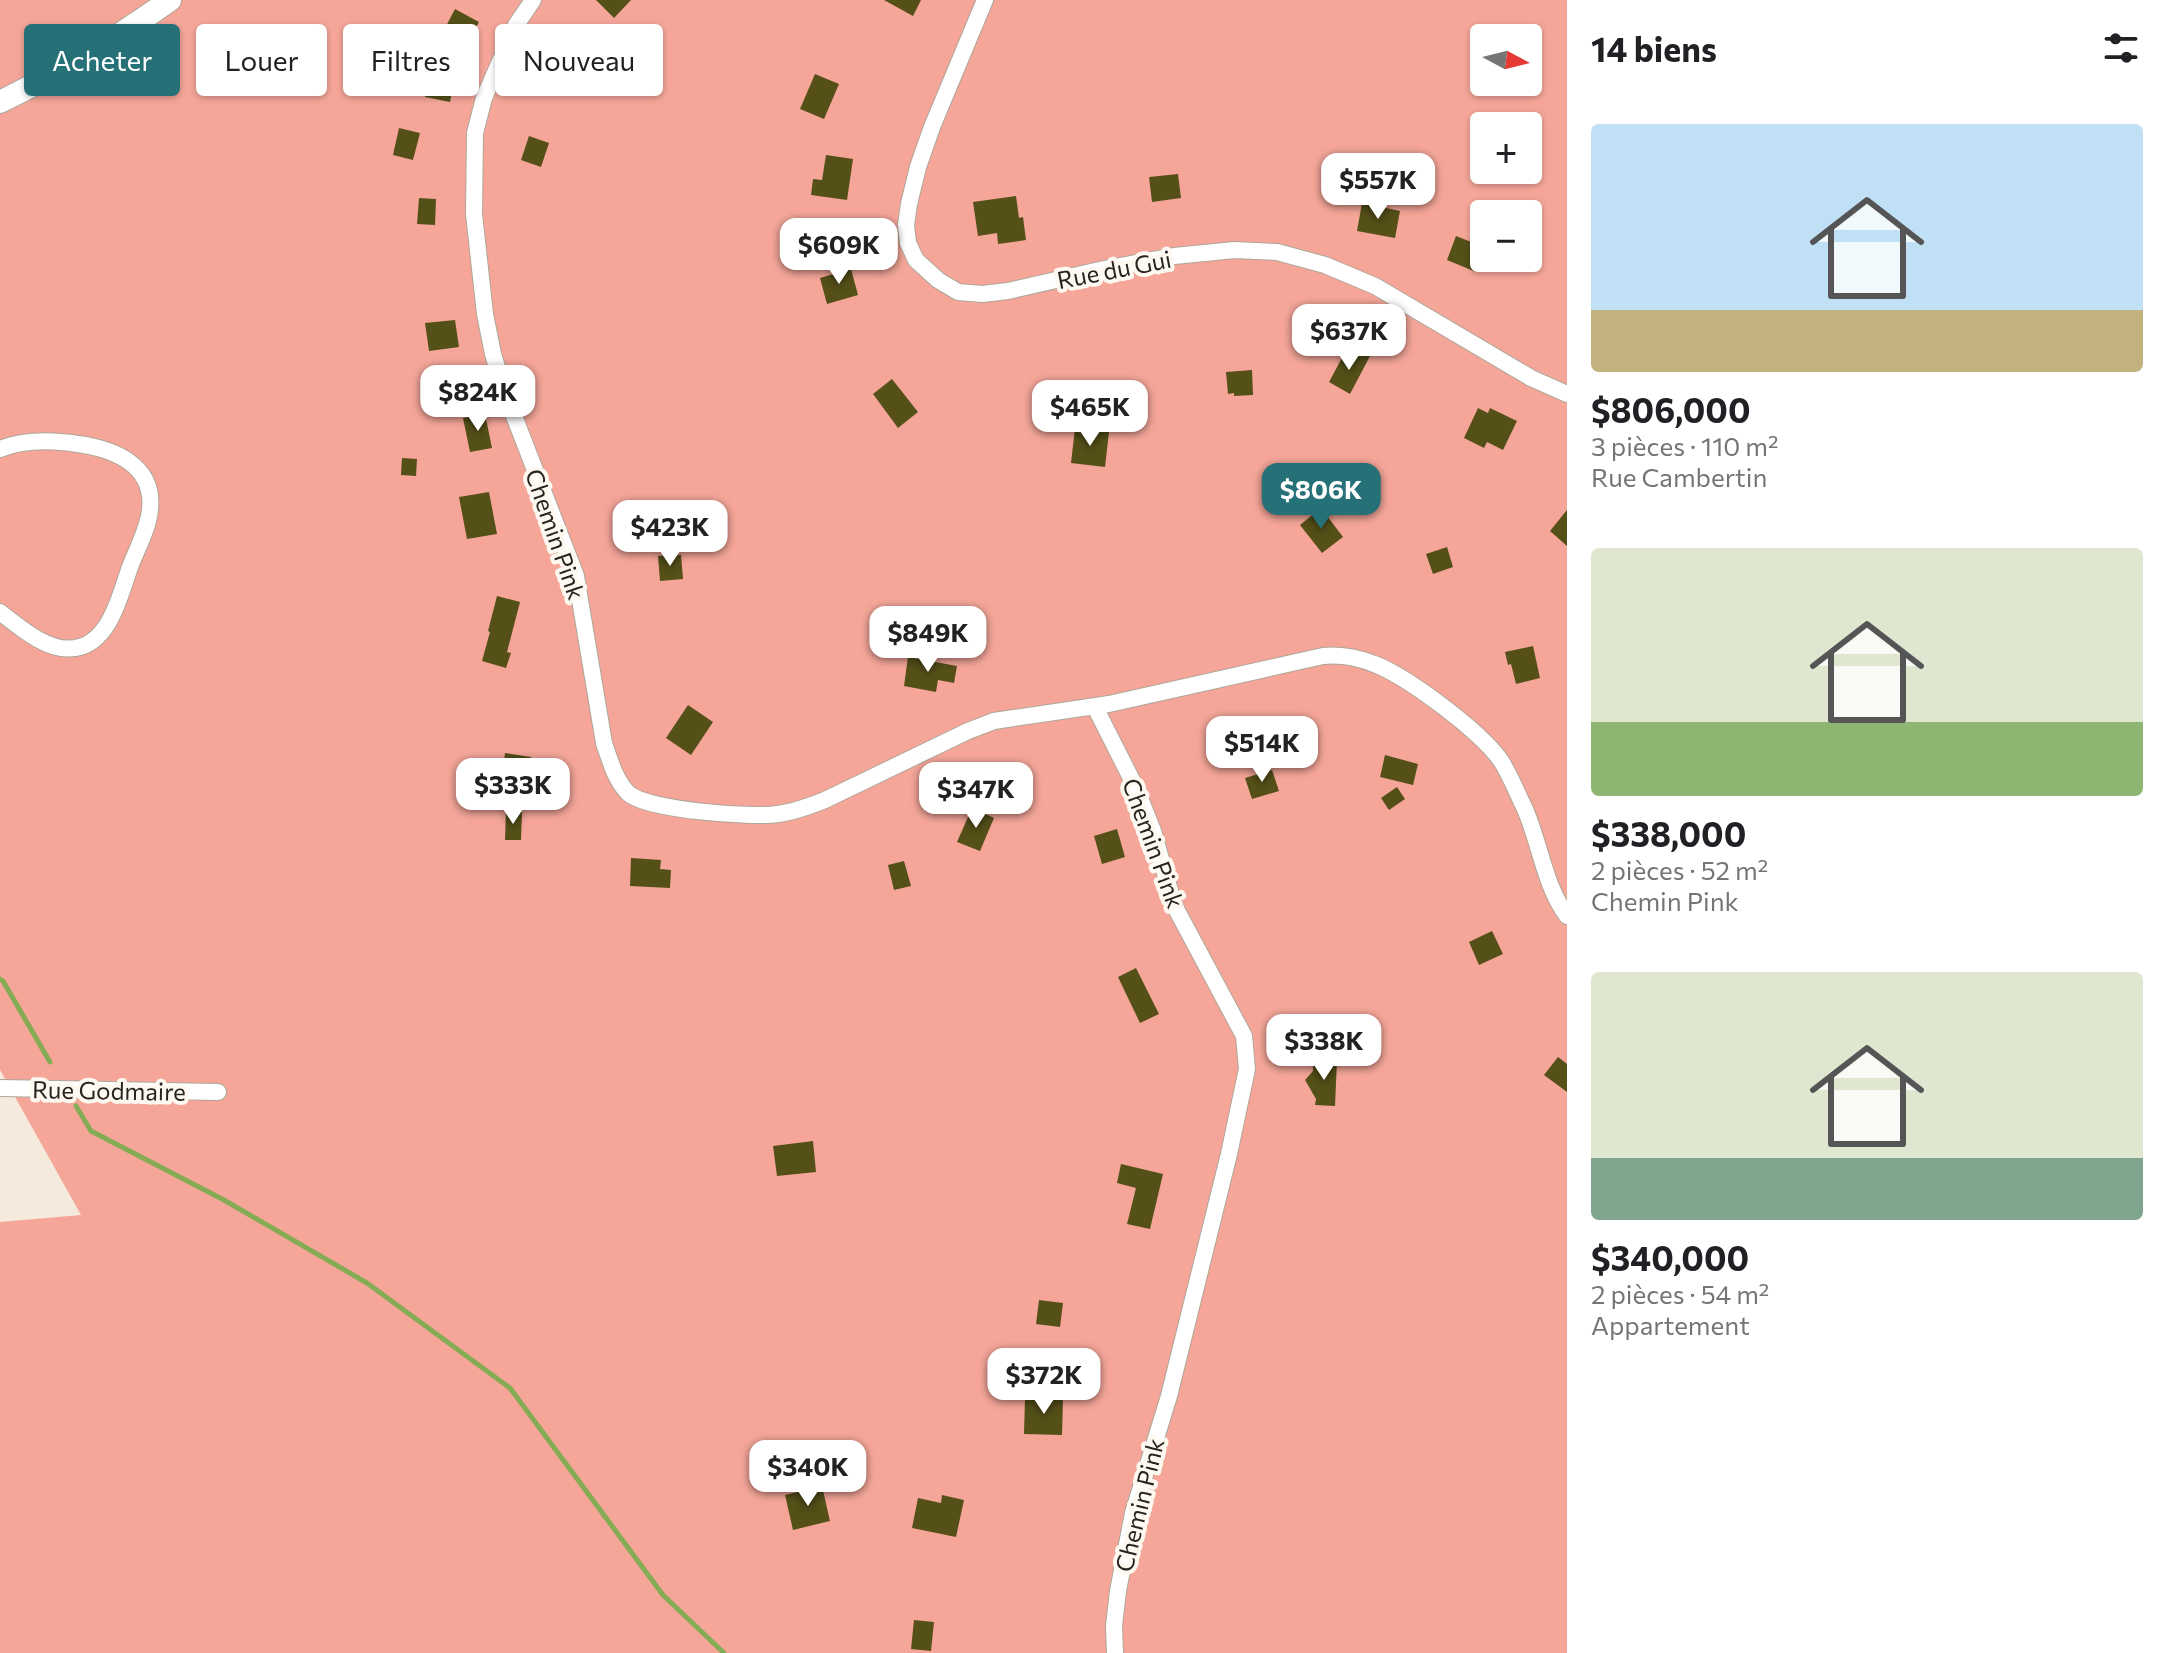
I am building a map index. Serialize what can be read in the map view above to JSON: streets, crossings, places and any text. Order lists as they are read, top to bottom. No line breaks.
{"streets":{"street":["Rue du Gui","Chemin Pink","Rue Godmaire"]},"north":"right","page":{"heading":"14 biens","map_buttons":["+","−"],"chip":["Acheter","Louer","Filtres","Nouveau"],"list":[{"name":"$806,000","note":"3 pièces · 110 m² · Rue Cambertin"},{"name":"$338,000","note":"2 pièces · 52 m² · Chemin Pink"},{"name":"$340,000","note":"2 pièces · 54 m² · Appartement"}],"price":["$557K","$609K","$637K","$824K","$465K","$806K","$423K","$849K","$514K","$333K","$347K","$338K","$372K","$340K"]}}
